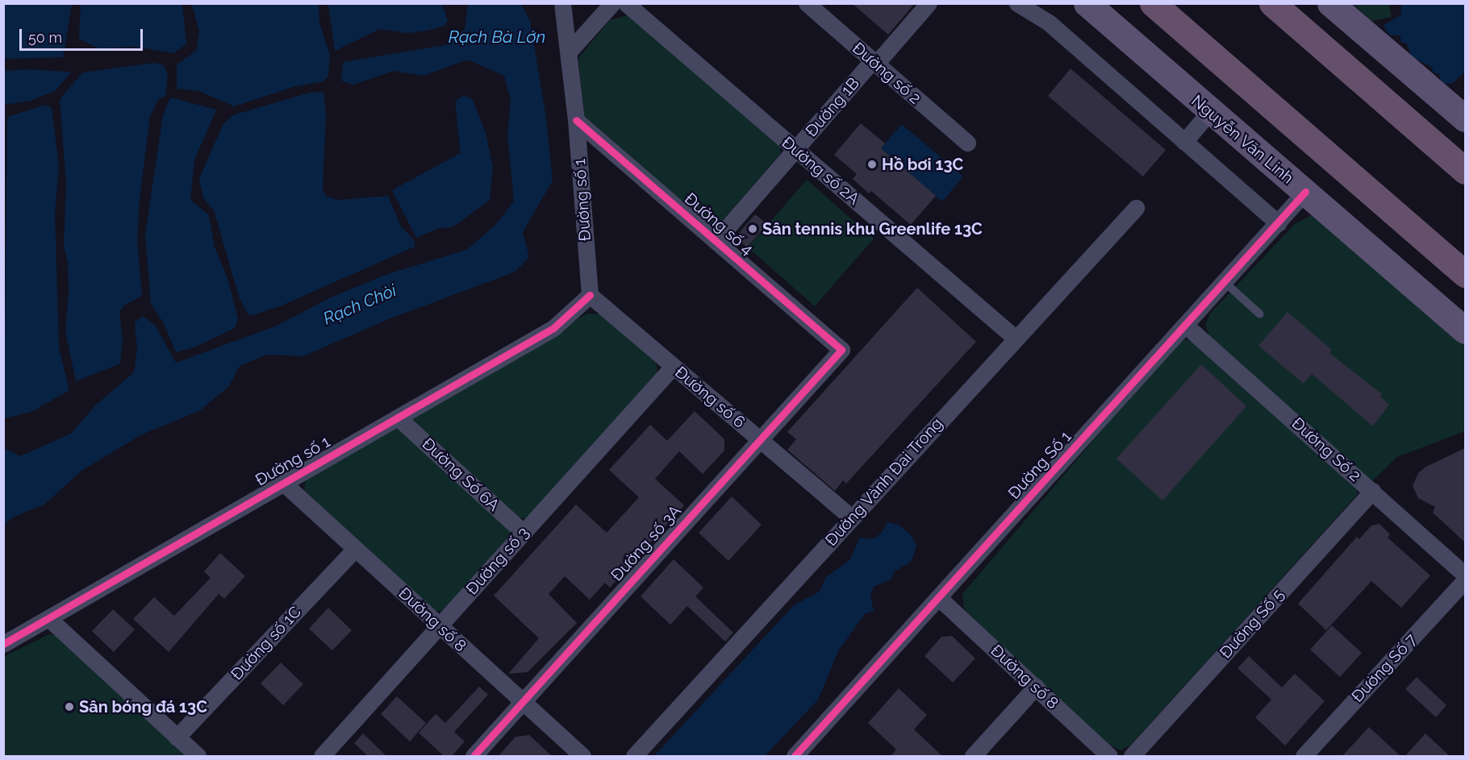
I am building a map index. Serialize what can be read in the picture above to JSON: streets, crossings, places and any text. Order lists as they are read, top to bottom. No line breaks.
{"streets":{"main road":["Nguyễn Văn Linh"],"street":["Đường số 2","Đường 1B","Đường số 2A","Đường số 1","Đường số 4","Đường số 6","Đường Số 2","Đường Số 1","Đường Số 6A","Đường Vành Đai Trong","Đường số 3A","Đường số 3","Đường số 8","Đường Số 5","Đường số 1C","Đường Số 7"]},"crossings":[["Đường số 2","Đường 1B"],["Đường 1B","Đường số 2A"],["Đường 1B","Đường số 4"],["Nguyễn Văn Linh","Đường Số 1"],["Đường số 2A","Đường Vành Đai Trong"],["Đường số 1","Đường số 4"],["Đường số 1","Đường số 6"],["Đường số 1","Đường Số 6A"],["Đường số 1","Đường số 8"],["Đường số 4","Đường số 3A"],["Đường số 6","Đường Vành Đai Trong"],["Đường số 6","Đường số 3A"],["Đường số 6","Đường số 3"],["Đường Số 2","Đường Số 1"],["Đường Số 2","Đường Số 5"],["Đường Số 1","Đường số 8"],["Đường Số 6A","Đường số 3"],["Đường số 3A","Đường số 8"],["Đường số 3","Đường số 8"],["Đường số 8","Đường số 1C"]],"water":["Rạch Bà Lớn","Rạch Chòi"],"places":["Hồ bơi 13C","Sân tennis khu Greenlife 13C","Sân bóng đá 13C"],"scale_bar":"50 m"}
